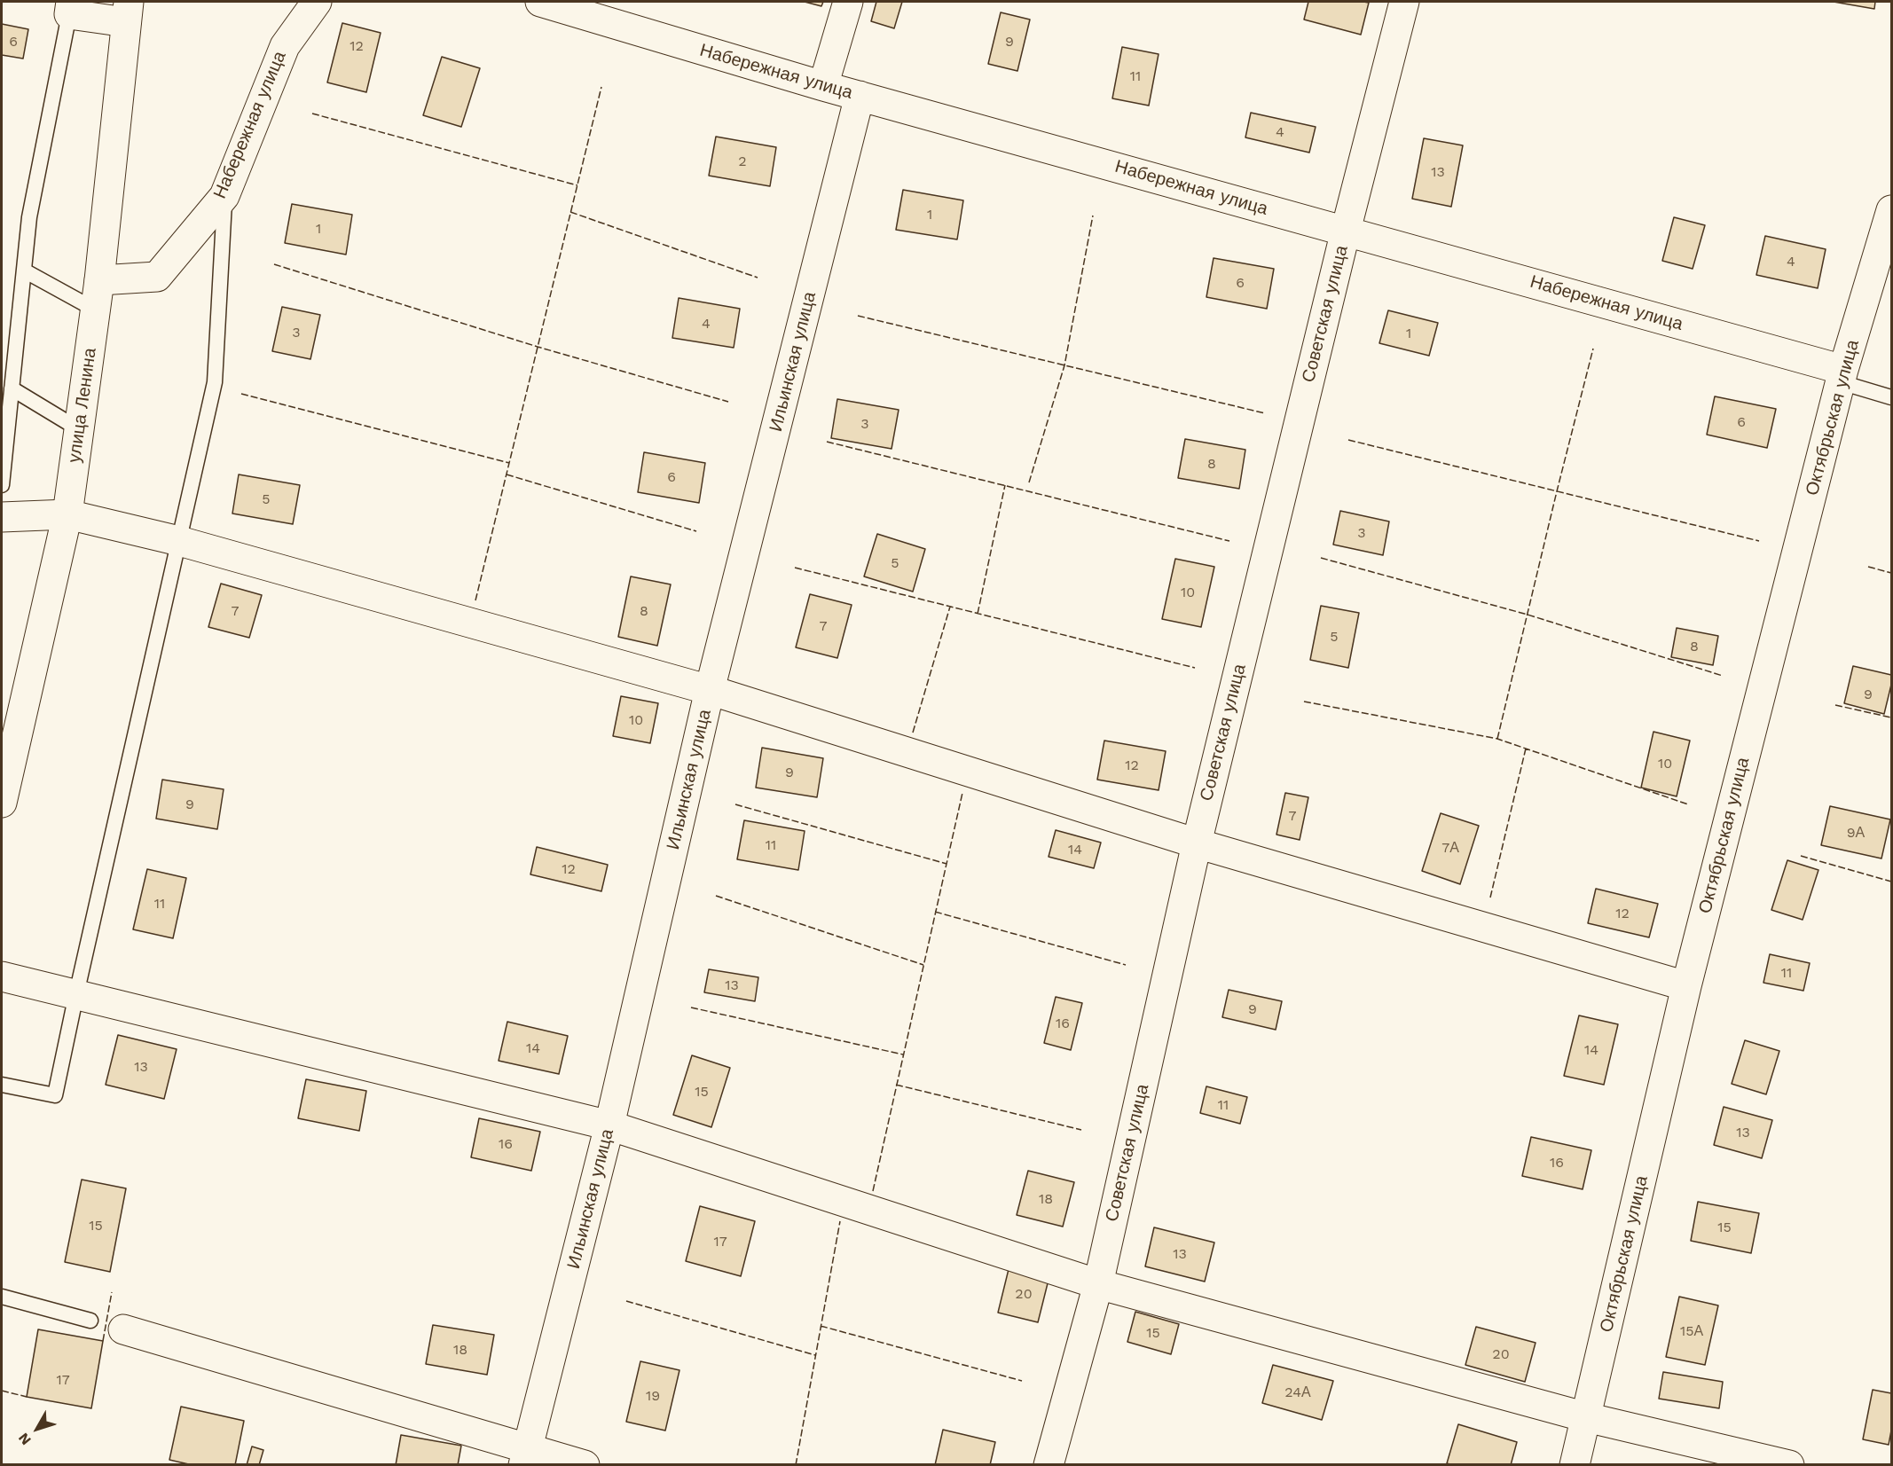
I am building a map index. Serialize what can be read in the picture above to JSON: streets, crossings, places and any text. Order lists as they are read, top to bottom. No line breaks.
{"streets":{"street":["Набережная улица","Советская улица","Ильинская улица","улица Ленина","Октябрьская улица"]},"crossings":[["Набережная улица","Советская улица"],["Набережная улица","Ильинская улица"],["Набережная улица","улица Ленина"],["Набережная улица","Октябрьская улица"]],"house_numbers":["6","9","12","11","4","2","13","1","1","4","6","4","3","1","6","3","8","6","5","3","5","10","7","8","7","5","8","9","10","10","12","9","9","7","9А","11","7А","14","12","11","12","11","13","9","16","14","14","13","15","11","13","16","16","18","15","15","17","13","20","15А","15","18","20","17","24А","19"],"north":"bottom left"}
